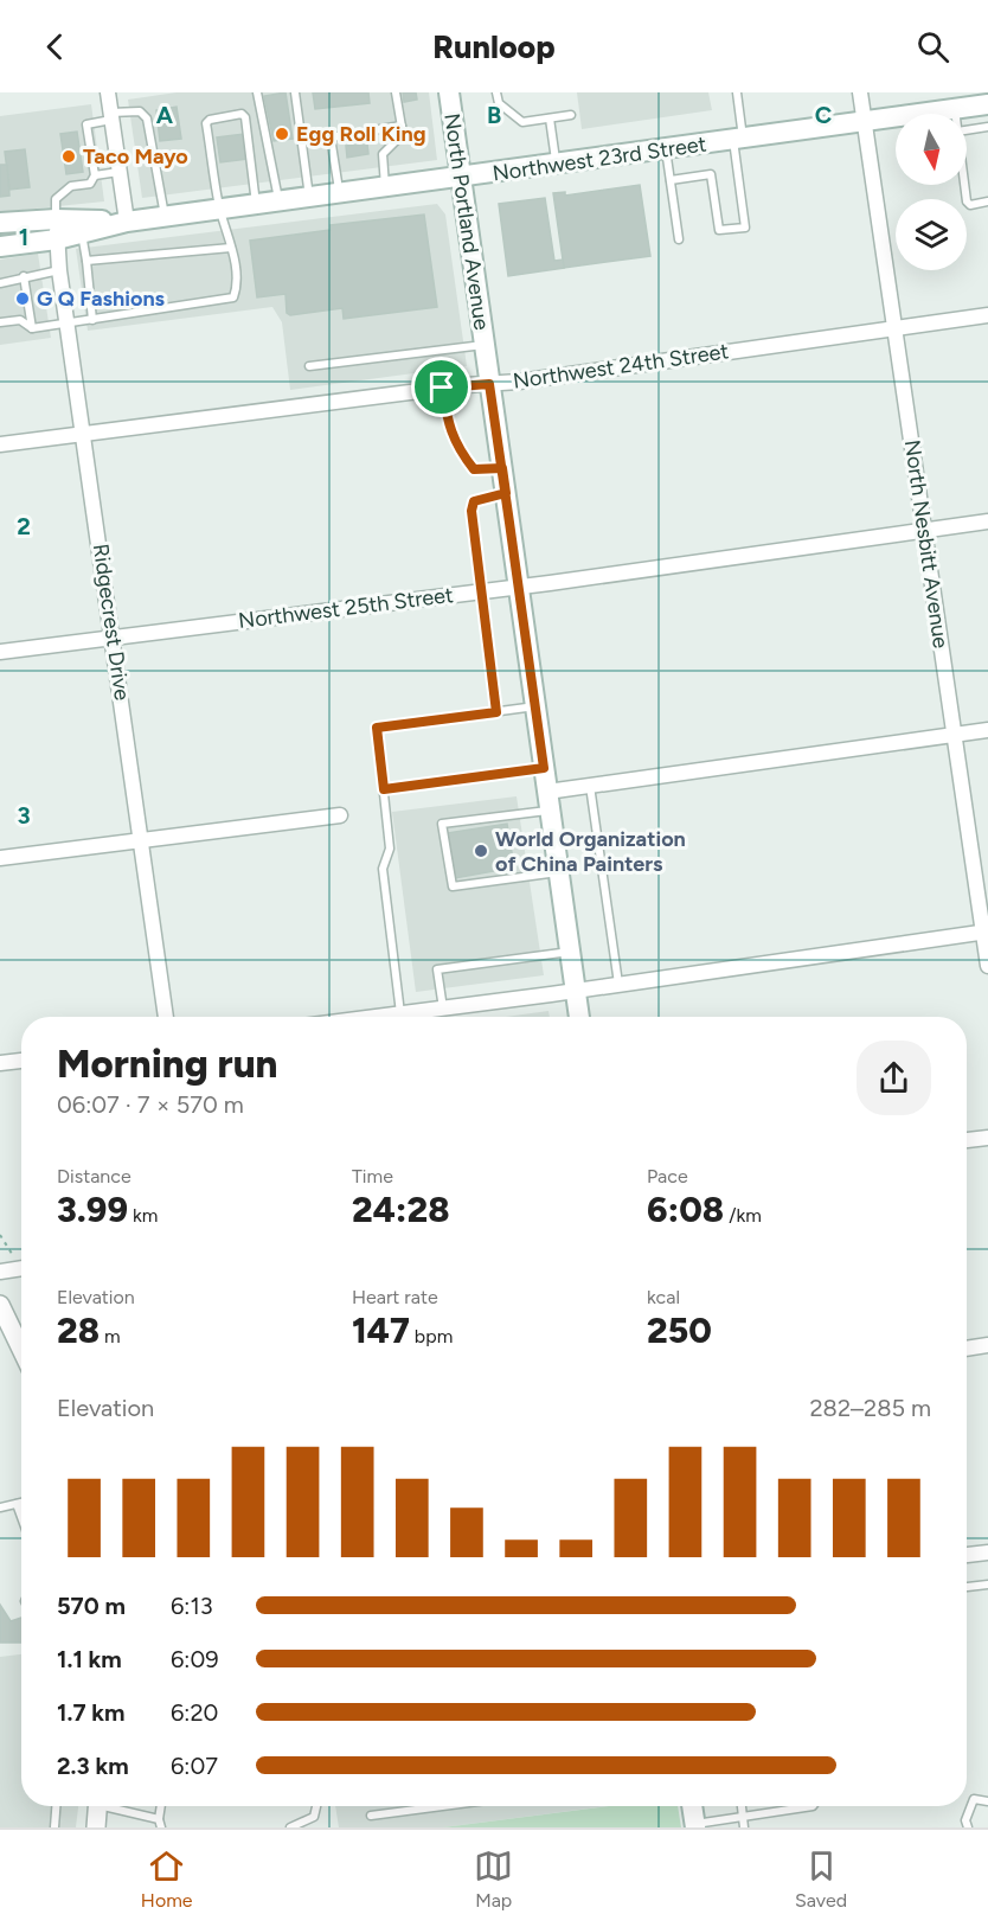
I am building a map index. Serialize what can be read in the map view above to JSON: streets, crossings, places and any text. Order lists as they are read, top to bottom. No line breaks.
{"streets":{"main road":["Northwest 23rd Street","North Portland Avenue"],"street":["Northwest 24th Street","North Nesbitt Avenue","Northwest 25th Street","Ridgecrest Drive"]},"crossings":[["Northwest 23rd Street","North Portland Avenue"],["Northwest 23rd Street","North Nesbitt Avenue"],["Northwest 23rd Street","Ridgecrest Drive"],["North Portland Avenue","Northwest 24th Street"],["North Portland Avenue","Northwest 25th Street"],["Northwest 24th Street","North Nesbitt Avenue"],["Northwest 24th Street","Ridgecrest Drive"],["North Nesbitt Avenue","Northwest 25th Street"],["Northwest 25th Street","Ridgecrest Drive"]],"places":["Egg Roll King","Taco Mayo","G Q Fashions","World Organization of China Painters"],"north":"bottom","page":{"header":"Runloop","heading":["Morning run","06:07 · 7 × 570 m"],"stats":[["Distance","3.99 km"],["Time","24:28"],["Pace","6:08 /km"],["Elevation","28 m"],["Heart rate","147 bpm"],["kcal","250"]],"chart":["Elevation","282–285 m"],"list":[{"name":"570 m","note":"6:13"},{"name":"1.1 km","note":"6:09"},{"name":"1.7 km","note":"6:20"},{"name":"2.3 km","note":"6:07"}],"tabs":["Home","Map","Saved"]},"grid":{"columns":["A","B","C"],"rows":["1","2","3"]}}
